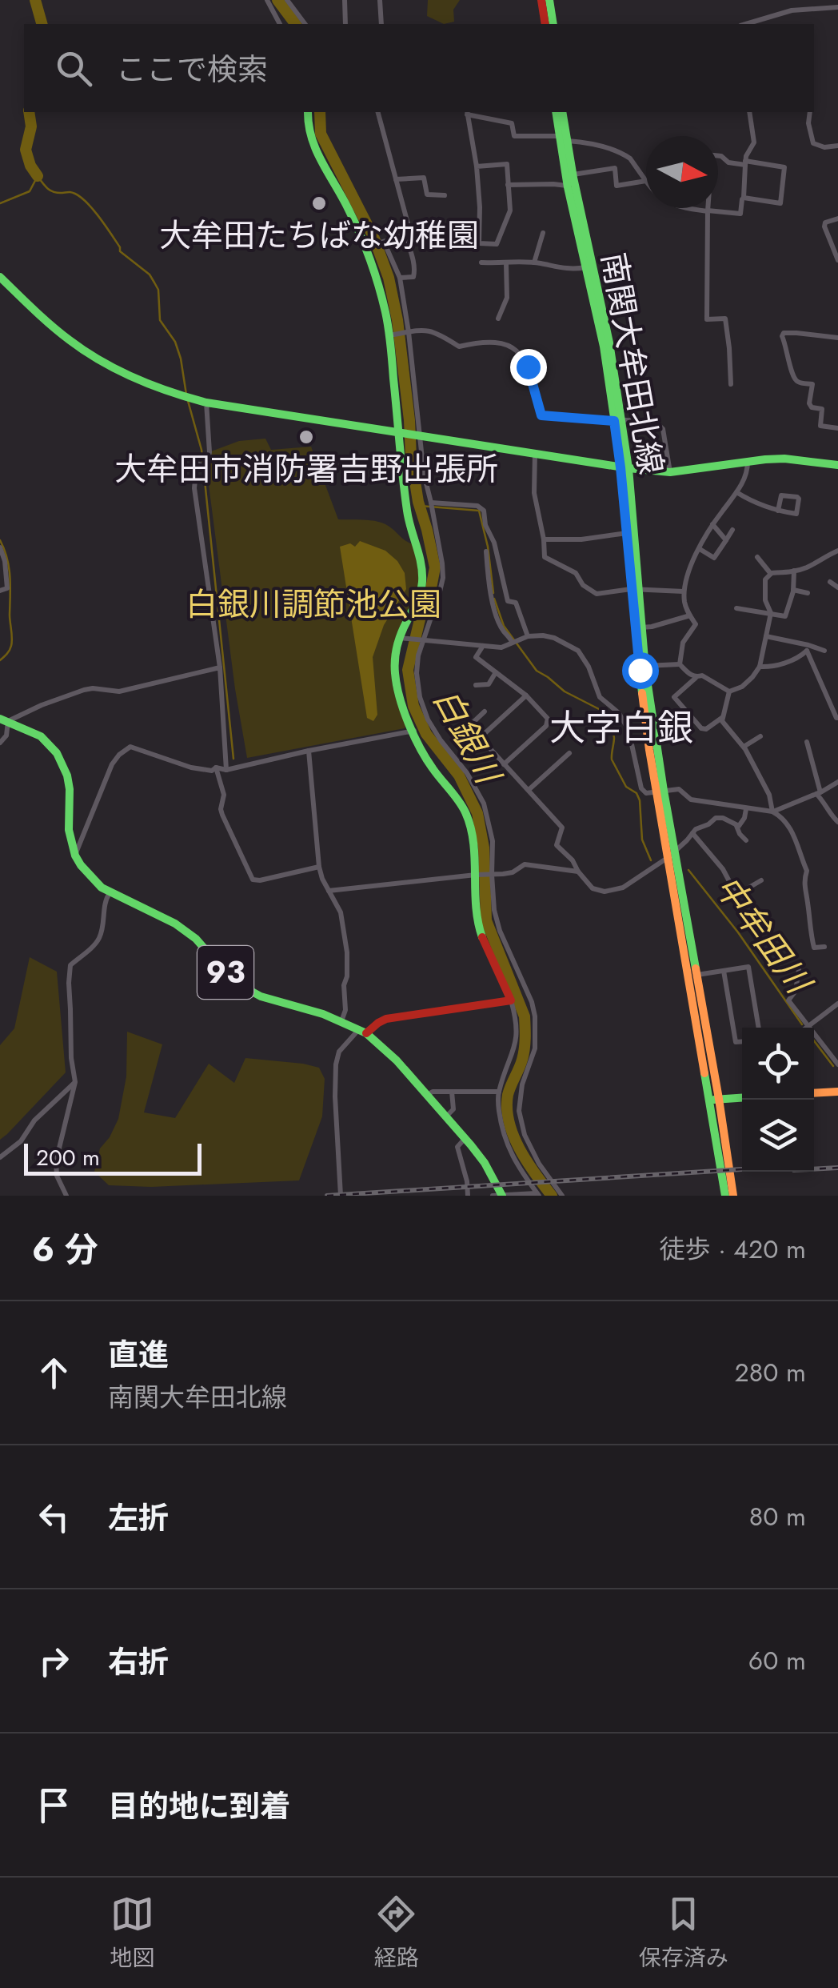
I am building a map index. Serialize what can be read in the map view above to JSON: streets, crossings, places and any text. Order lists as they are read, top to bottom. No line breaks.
{"streets":{"main road":["南関大牟田北線","93"]},"districts":["大字白銀"],"water":["白銀川","中牟田川"],"parks":["白銀川調節池公園"],"places":["大牟田たちばな幼稚園","大牟田市消防署吉野出張所"],"scale_bar":"200 m","north":"right","page":{"search":"ここで検索","scale":"200 m","heading":["6 分","徒歩 · 420 m"],"list":[["直進","南関大牟田北線","280 m"],["左折","80 m"],["右折","60 m"],"目的地に到着"],"nav":["地図","経路","保存済み"]}}
